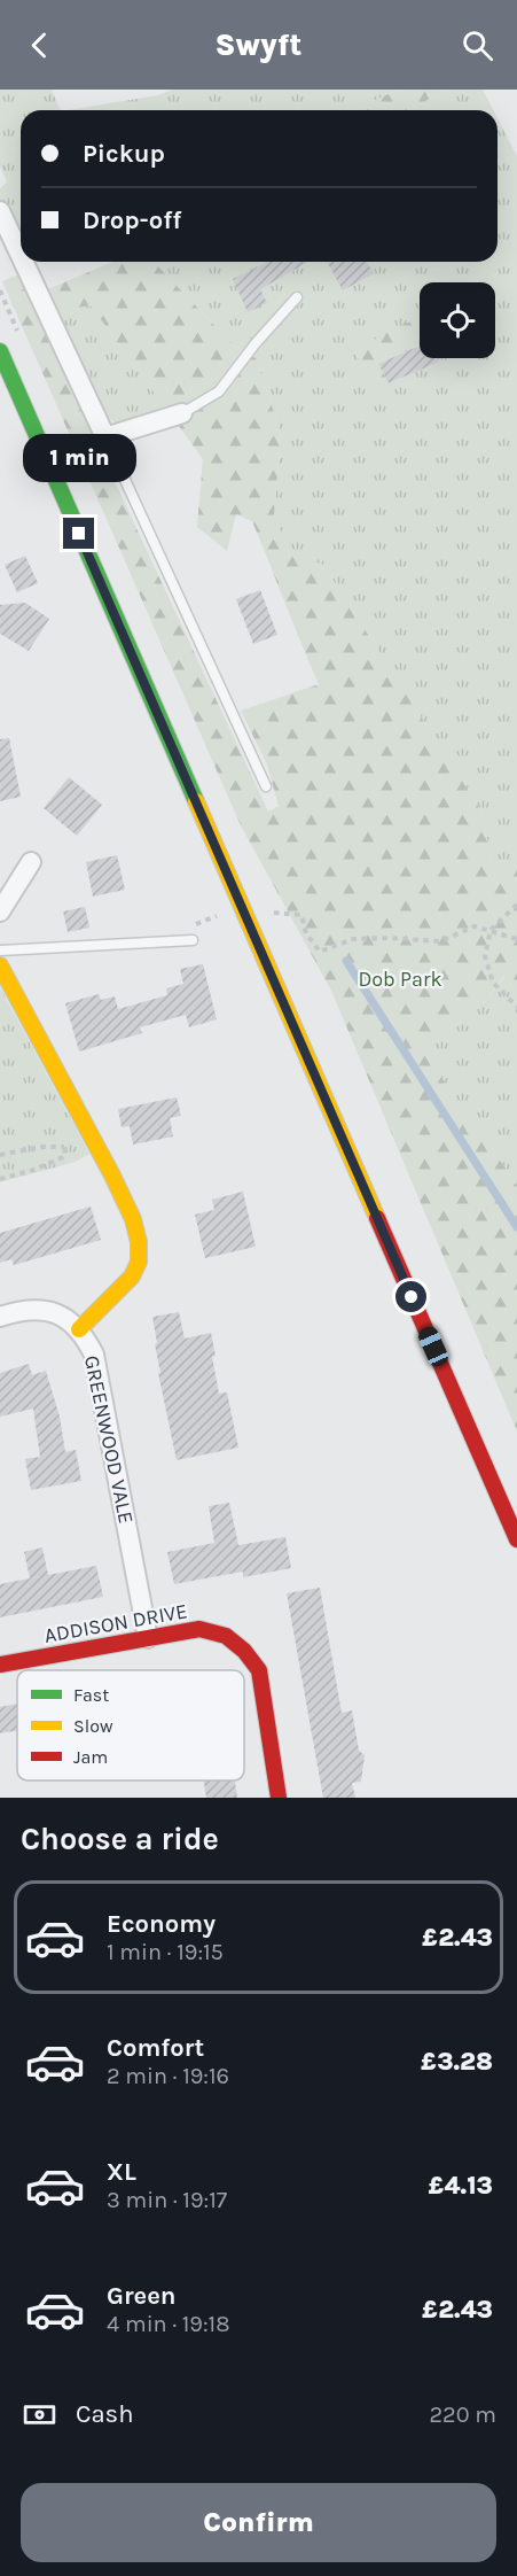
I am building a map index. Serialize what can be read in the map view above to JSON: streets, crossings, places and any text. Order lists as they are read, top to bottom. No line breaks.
{"streets":{"main road":["ADDISON DRIVE"],"street":["GREENWOOD VALE"]},"crossings":[["GREENWOOD VALE","ADDISON DRIVE"]],"parks":["Dob Park"],"legend":["Fast","Slow","Jam"],"page":{"header":"Swyft","banner":["Pickup","Drop-off"],"bubble":"1 min","heading":"Choose a ride","list":[{"name":"Economy","note":"1 min · 19:15","value":"£2.43"},{"name":"Comfort","note":"2 min · 19:16","value":"£3.28"},{"name":"XL","note":"3 min · 19:17","value":"£4.13"},{"name":"Green","note":"4 min · 19:18","value":"£2.43"}],"pay":["Cash","220 m"],"buttons":"Confirm"}}
